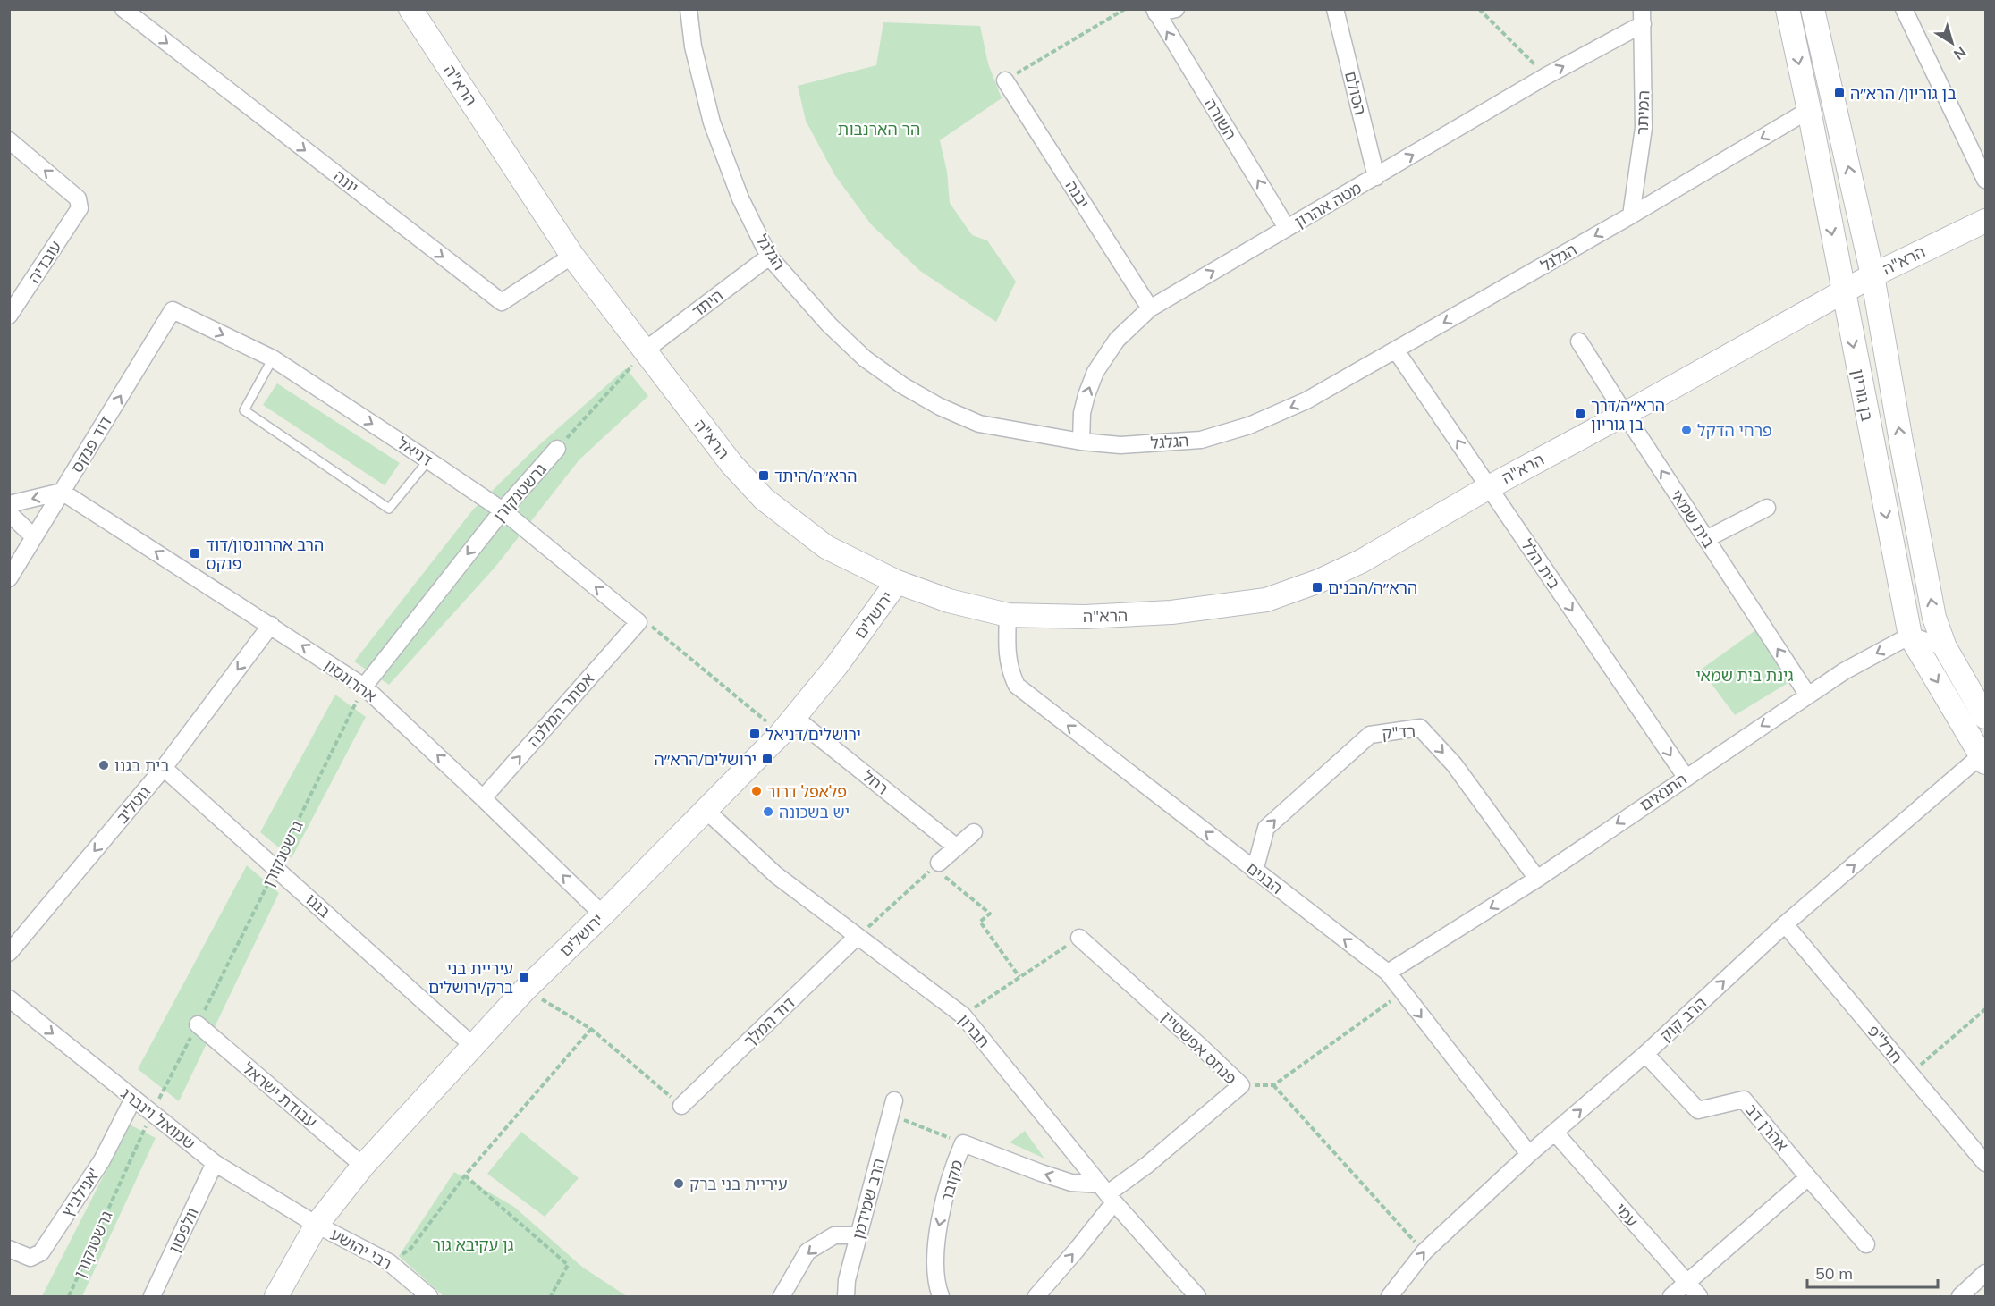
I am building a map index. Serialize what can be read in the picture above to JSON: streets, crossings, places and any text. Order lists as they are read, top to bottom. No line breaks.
{"streets":{"street":["הרא\"ה","הסולם","המיתר","השורה","יונה","יבנה","מטה אהרון","הגלגל","עובדיה","היתד","בן גוריון","דוד פנקס","דניאל","גרשטנקורן","בית שמאי","בית הלל","ירושלים","אהרונסון","אסתר המלכה","רד\"ק","רחל","התנאים","גוטליב","הבנים","בנגו","הרב קוק","דוד המלך","חברון","חרל\"פ","פנחס אפשטיין","עבודת ישראל","שמואל וינברג","אהרן דב","מקובר","אנילביץ'","הרב שמידמן","עמי","וולפסון","רבי יהושע"]},"crossings":[["הרא\"ה","יונה"],["הרא\"ה","היתד"],["הרא\"ה","בן גוריון"],["הרא\"ה","בית שמאי"],["הרא\"ה","בית הלל"],["הרא\"ה","ירושלים"],["הרא\"ה","הבנים"],["הסולם","מטה אהרון"],["המיתר","מטה אהרון"],["המיתר","הגלגל"],["השורה","מטה אהרון"],["יבנה","מטה אהרון"],["מטה אהרון","הגלגל"],["הגלגל","היתד"],["הגלגל","בן גוריון"],["הגלגל","בית הלל"],["בן גוריון","התנאים"],["בן גוריון","הרב קוק"],["דוד פנקס","דניאל"],["דוד פנקס","אהרונסון"],["דניאל","גרשטנקורן"],["דניאל","אסתר המלכה"],["גרשטנקורן","אהרונסון"],["גרשטנקורן","בנגו"],["גרשטנקורן","עבודת ישראל"],["גרשטנקורן","שמואל וינברג"],["בית שמאי","התנאים"],["בית הלל","התנאים"],["ירושלים","אהרונסון"],["ירושלים","רחל"],["ירושלים","בנגו"],["ירושלים","חברון"],["ירושלים","עבודת ישראל"],["ירושלים","שמואל וינברג"],["ירושלים","רבי יהושע"],["אהרונסון","אסתר המלכה"],["אהרונסון","גוטליב"],["רד\"ק","התנאים"],["רד\"ק","הבנים"],["התנאים","הבנים"],["גוטליב","בנגו"],["הבנים","הרב קוק"],["הרב קוק","חרל\"פ"],["הרב קוק","אהרן דב"],["הרב קוק","עמי"],["דוד המלך","חברון"],["חברון","פנחס אפשטיין"],["חברון","מקובר"],["פנחס אפשטיין","מקובר"],["שמואל וינברג","אנילביץ'"],["שמואל וינברג","וולפסון"],["שמואל וינברג","רבי יהושע"]],"one_way":["השורה","יונה","מטה אהרון","הגלגל","דוד פנקס","בית שמאי","אהרונסון","אסתר המלכה","התנאים","גוטליב","הרב קוק","שמואל וינברג"],"parks":["הר הארנבות","גינת בית שמאי","גן עקיבא גור"],"places":{"transit":["בן גוריון/ הרא״ה","הרא״ה/דרך בן גוריון","הרא״ה/היתד","הרב אהרונסון/דוד פנקס","הרא״ה/הבנים","ירושלים/דניאל","ירושלים/הרא״ה","עיריית בני ברק/ירושלים"],"other":["פרחי הדקל","בית בגנו","פלאפל דרור","יש בשכונה","עיריית בני ברק"]},"scale_bar":"50 m","north":"bottom right"}
